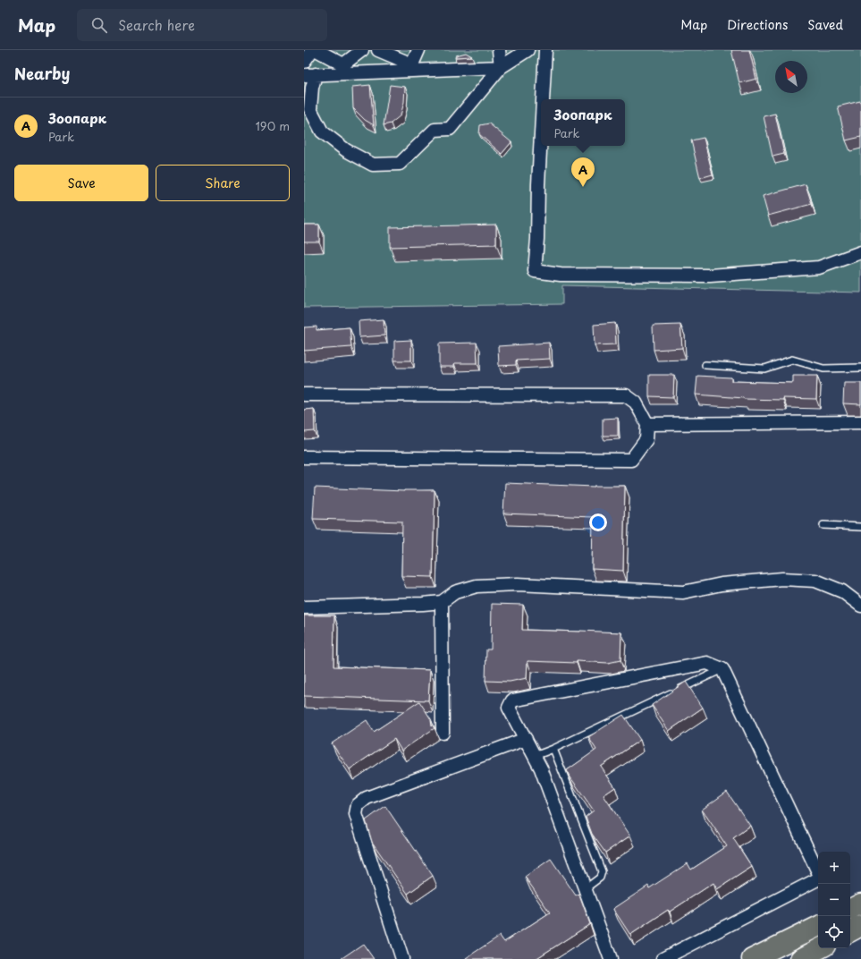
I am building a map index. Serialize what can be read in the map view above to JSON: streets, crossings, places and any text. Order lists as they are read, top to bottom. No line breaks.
{"north":"top left","page":{"header":"Map","search":"Search here","nav":["Map","Directions","Saved"],"heading":"Nearby","list":[{"mark":"A","name":"Зоопарк","note":"Park","value":"190 m"}],"popup":["Зоопарк","Park"],"buttons":["Save","Share"],"pins":"A","map_buttons":["+","−"]}}
